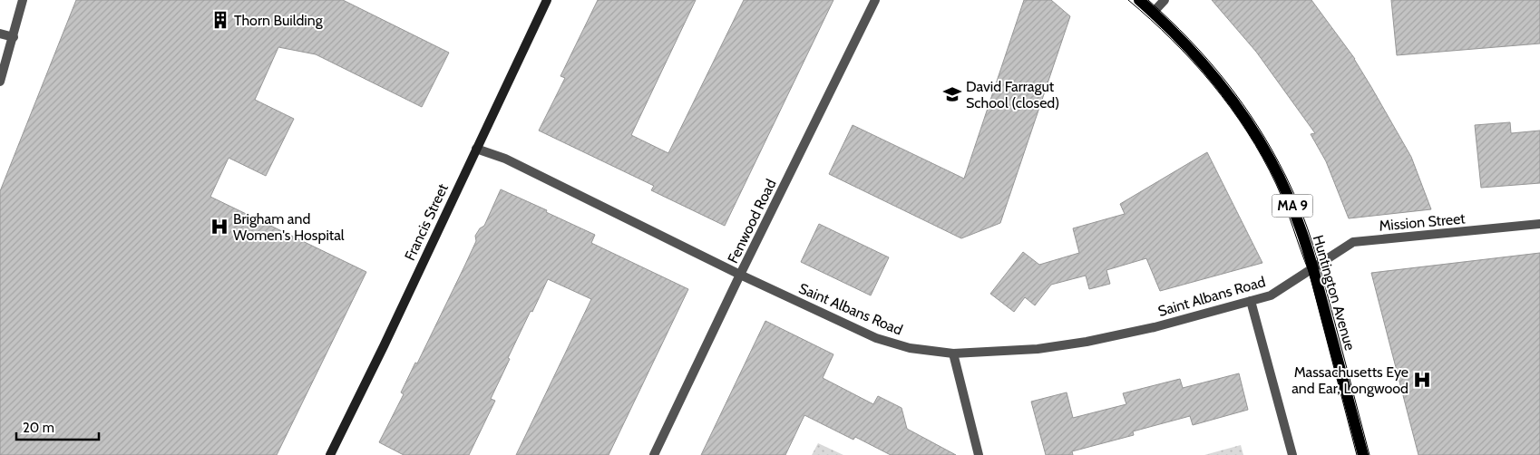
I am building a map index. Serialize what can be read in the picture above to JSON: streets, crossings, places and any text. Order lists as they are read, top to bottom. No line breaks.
{"streets":{"main road":["MA 9","Francis Street","Huntington Avenue"],"street":["Fenwood Road","Mission Street","Saint Albans Road"]},"crossings":[["Fenwood Road","Saint Albans Road"],["Francis Street","Saint Albans Road"],["Mission Street","Huntington Avenue"],["Mission Street","Saint Albans Road"],["Huntington Avenue","Saint Albans Road"]],"places":{"building":["Thorn Building"],"school or university":["David Farragut School (closed)"],"hospital":["Brigham and Women's Hospital","Massachusetts Eye and Ear, Longwood"]},"scale_bar":"20 m"}
